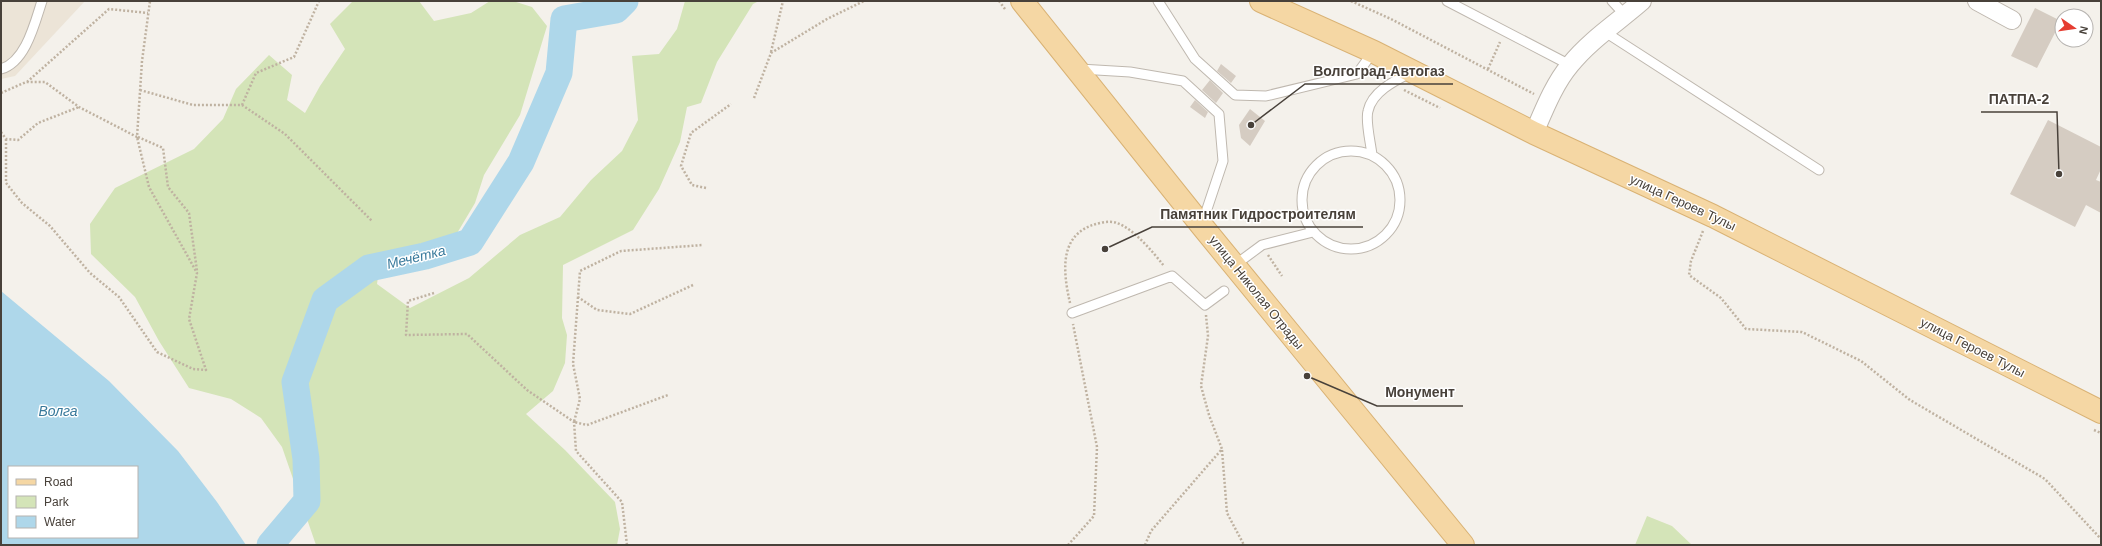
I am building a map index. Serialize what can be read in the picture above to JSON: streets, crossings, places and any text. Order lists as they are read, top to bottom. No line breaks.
{"streets":{"main road":["улица Героев Тулы","улица Николая Отрады"]},"water":["Мечётка","Волга"],"places":["Волгоград-Автогаз","ПАТПА-2","Памятник Гидростроителям","Монумент"],"legend":["Road","Park","Water"],"north":"right"}
